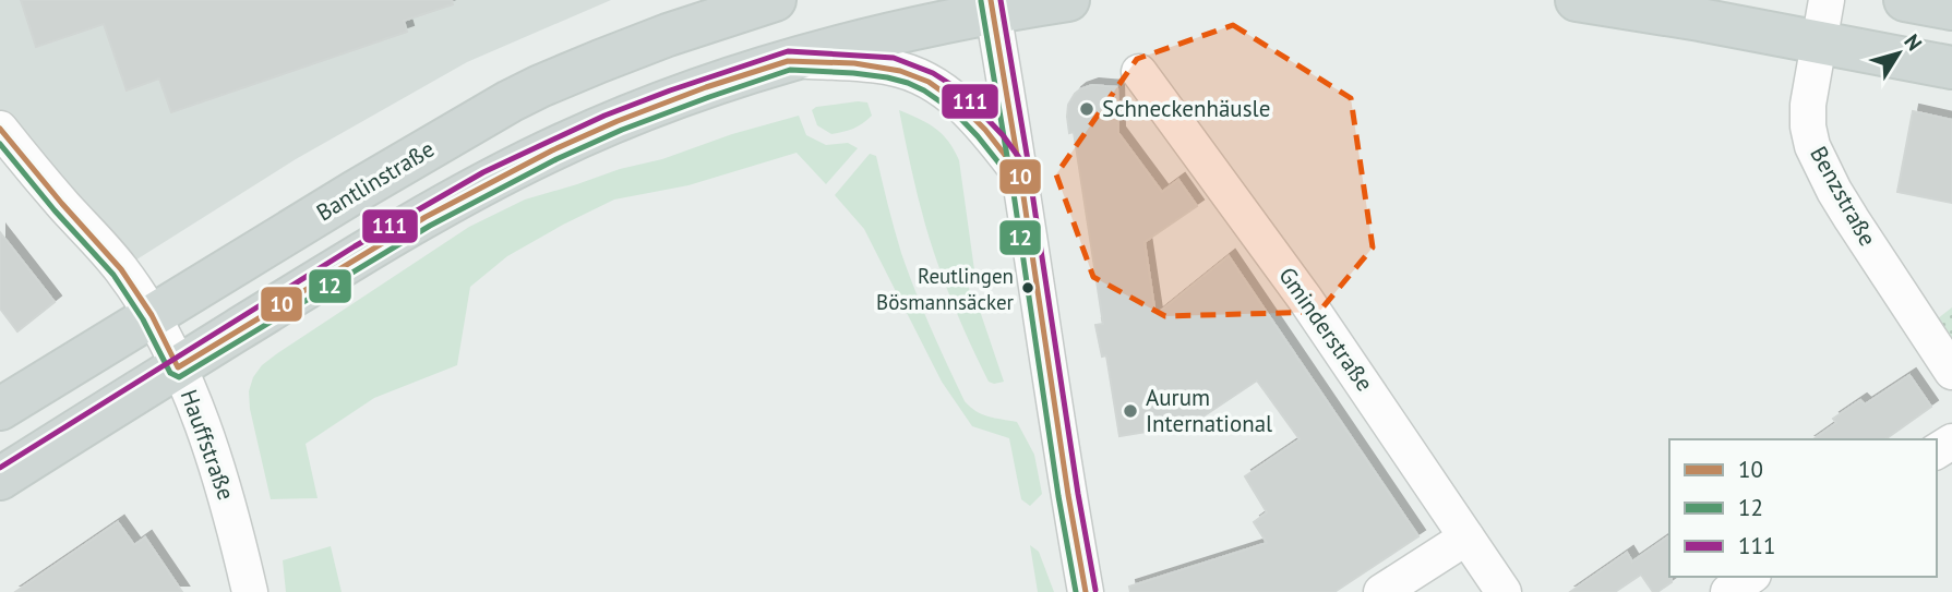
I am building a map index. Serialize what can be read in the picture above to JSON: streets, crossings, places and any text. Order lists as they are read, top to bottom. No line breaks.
{"streets":{"main road":["Bantlinstraße"],"street":["Benzstraße","Gminderstraße","Hauffstraße"]},"crossings":[["Bantlinstraße","Hauffstraße"]],"places":["Schneckenhäusle","Reutlingen Bösmannsäcker","Aurum International"],"lines":["transit line 10","transit line 111","transit line 12"],"legend":["10","12","111"],"north":"top right"}
